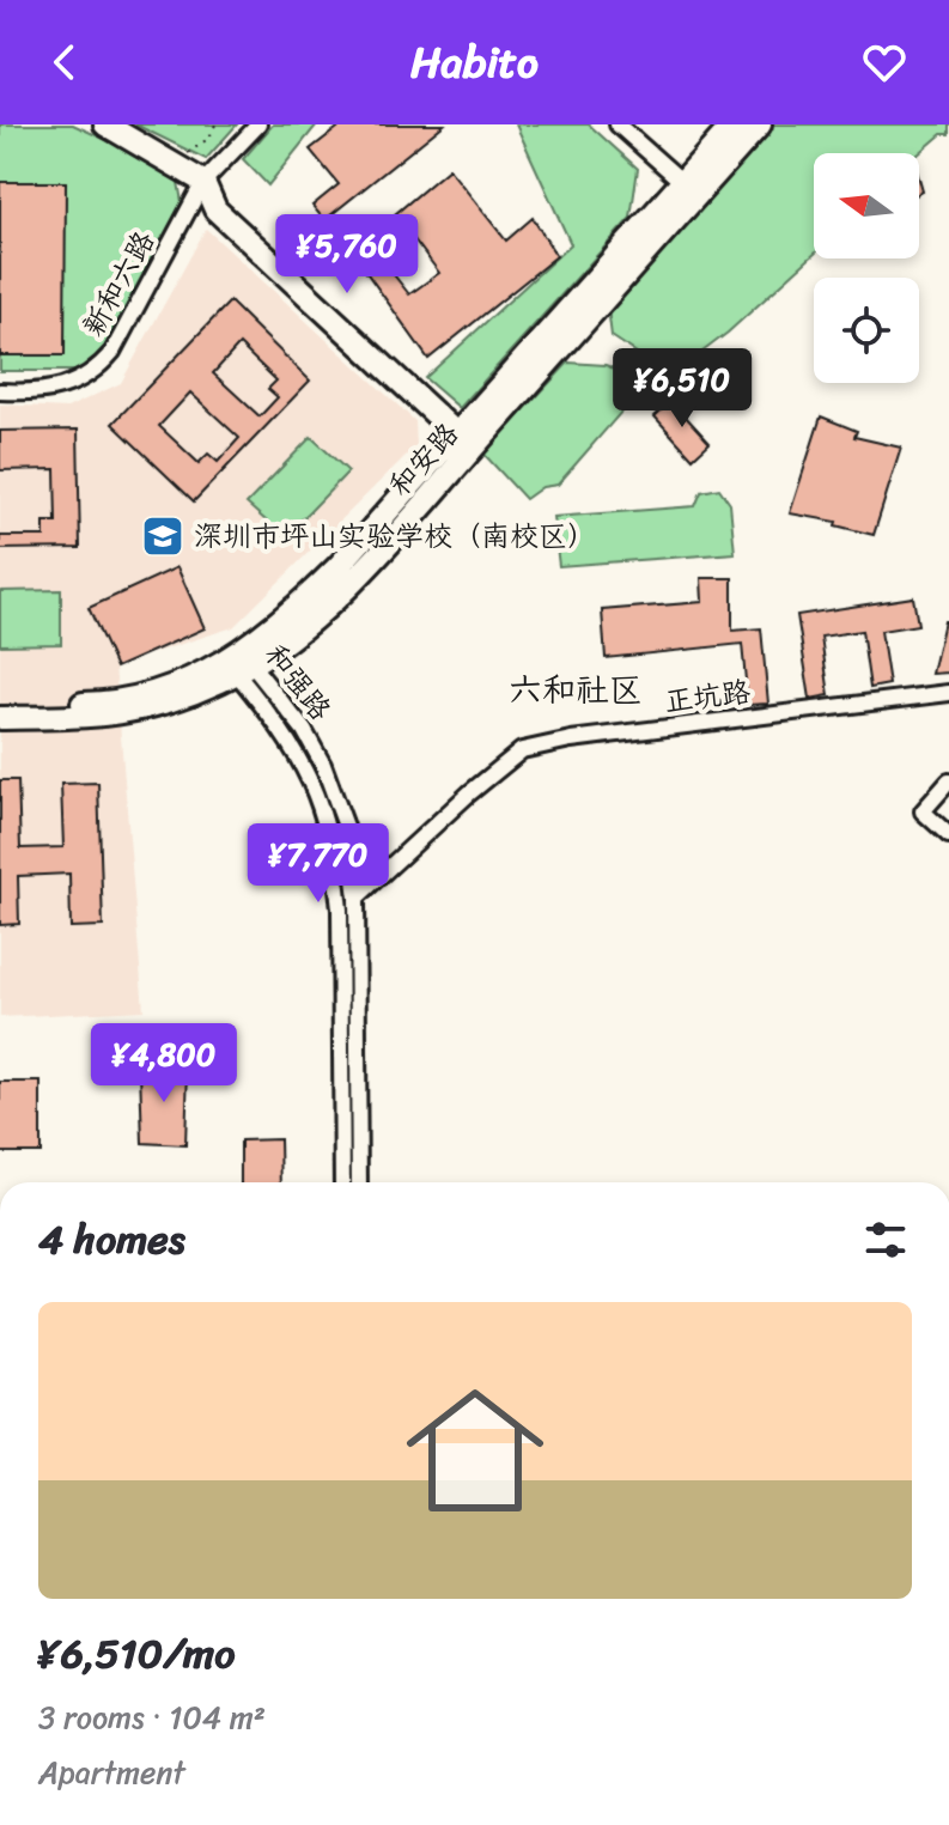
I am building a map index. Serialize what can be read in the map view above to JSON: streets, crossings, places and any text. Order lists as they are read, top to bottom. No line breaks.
{"streets":{"street":["新和六路","和安路","和强路","正坑路"]},"crossings":[["和安路","和强路"],["和强路","正坑路"]],"districts":["六和社区"],"places":{"school or university":["深圳市坪山实验学校（南校区）"]},"north":"left","page":{"header":"Habito","price":["¥5,760","¥6,510","¥7,770","¥4,800"],"heading":"4 homes","list":[{"name":"¥6,510/mo","note":"3 rooms · 104 m² · Apartment"}]}}
